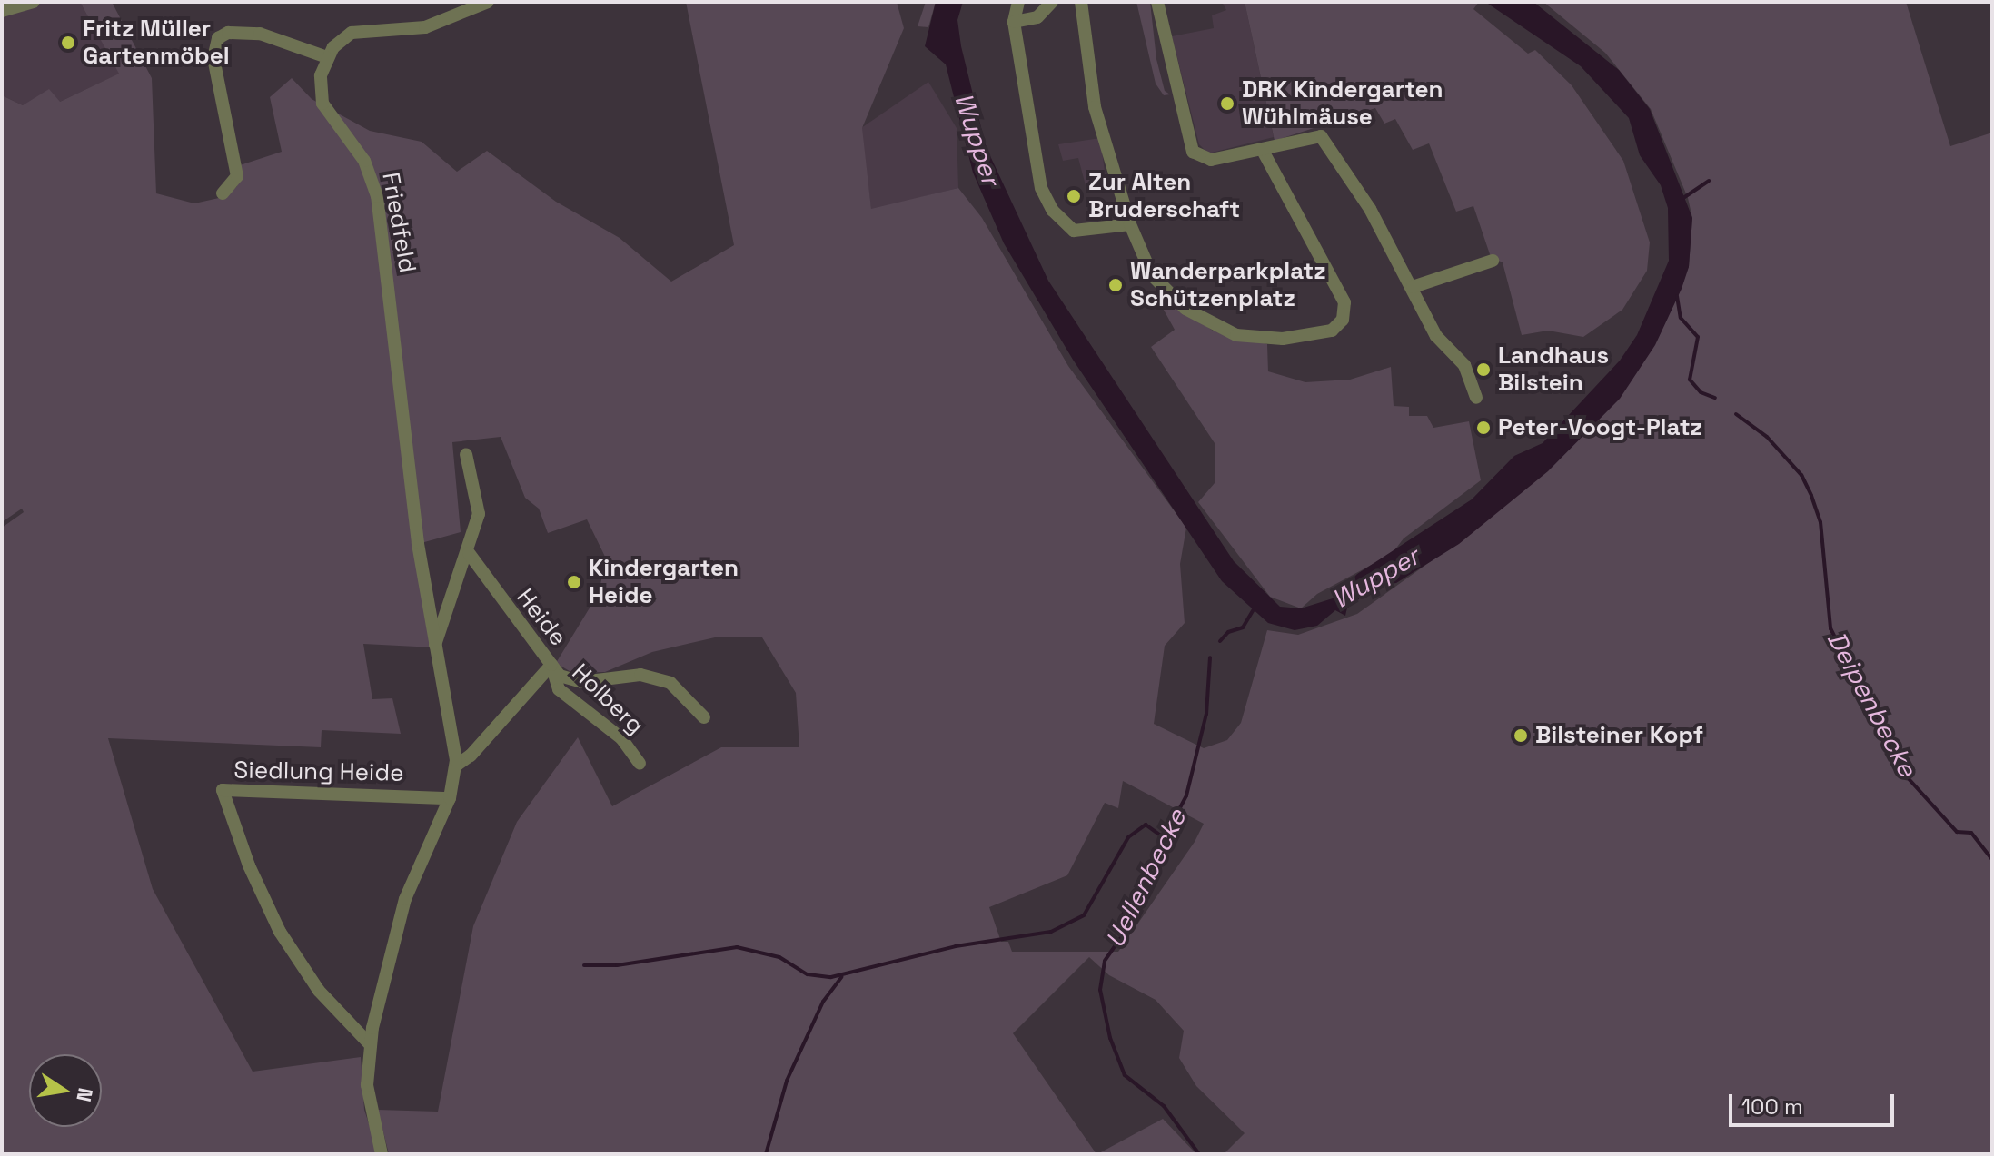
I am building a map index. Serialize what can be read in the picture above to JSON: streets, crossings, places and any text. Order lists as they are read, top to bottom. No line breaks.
{"streets":{"street":["Friedfeld","Heide","Holberg","Siedlung Heide"]},"crossings":[["Heide","Holberg"]],"water":["Wupper","Deipenbecke","Uellenbecke"],"places":["Fritz Müller Gartenmöbel","DRK Kindergarten Wühlmäuse","Zur Alten Bruderschaft","Wanderparkplatz Schützenplatz","Landhaus Bilstein","Peter-Voogt-Platz","Kindergarten Heide","Bilsteiner Kopf"],"scale_bar":"100 m","north":"right"}
